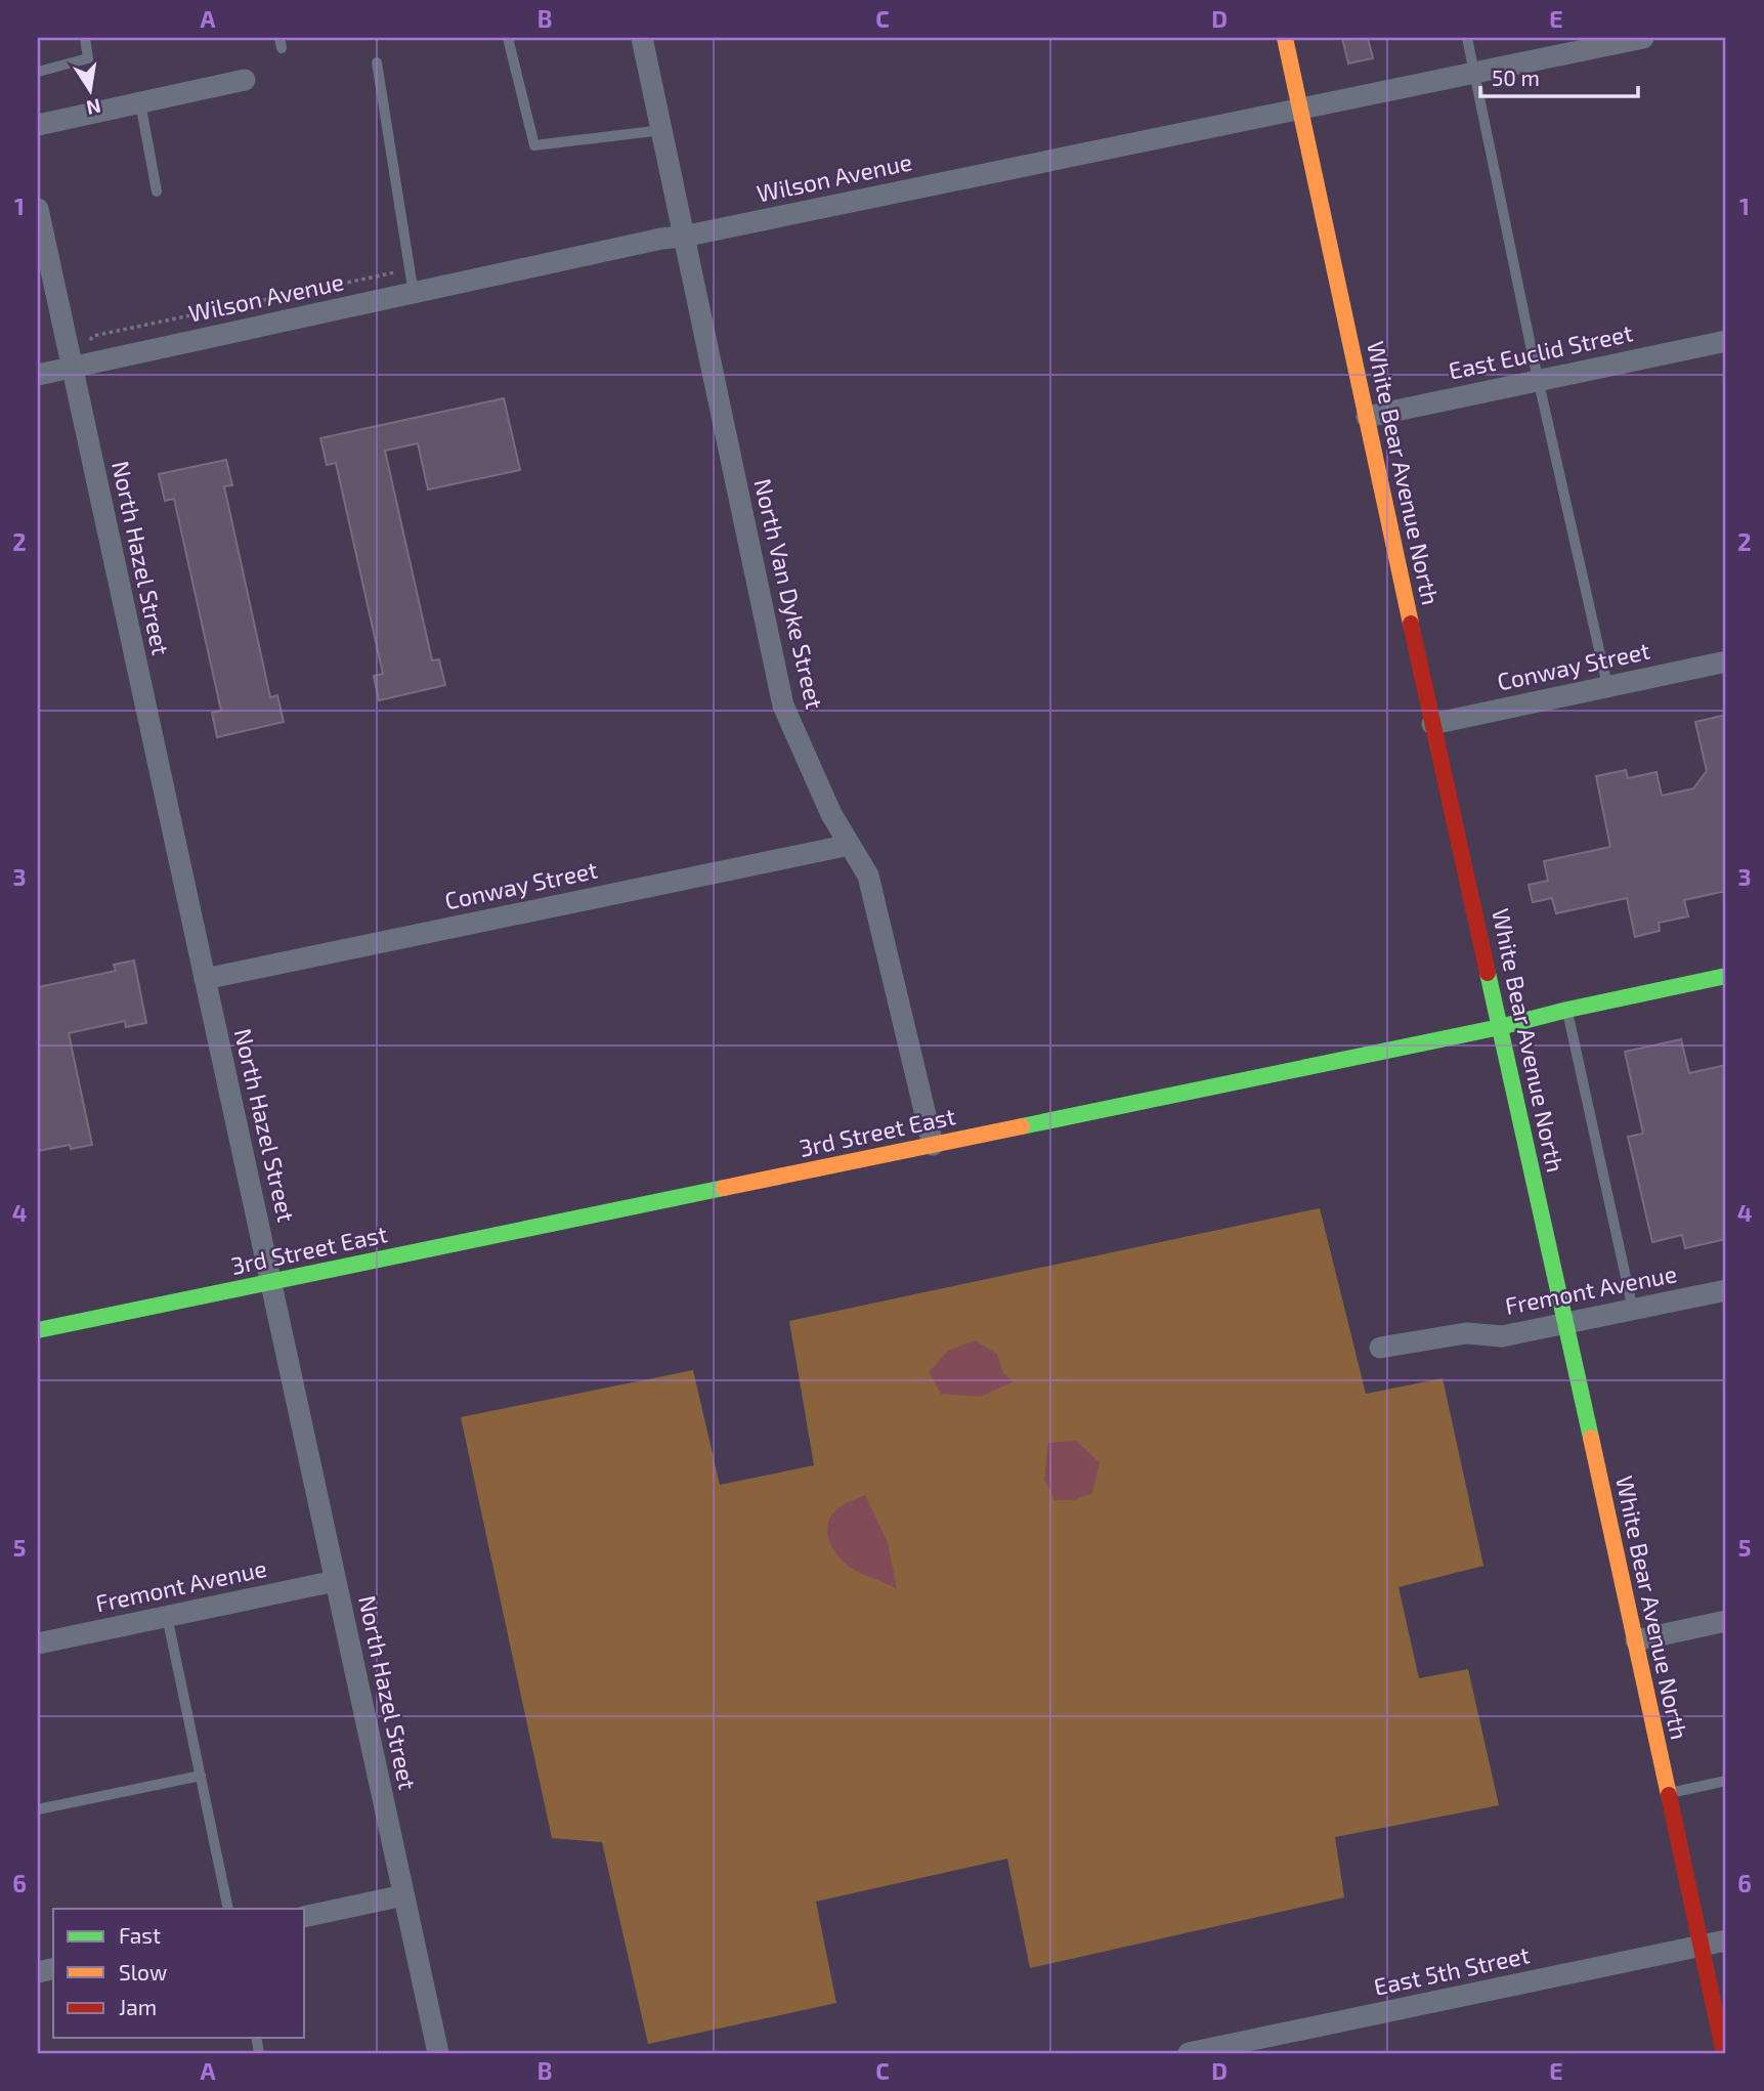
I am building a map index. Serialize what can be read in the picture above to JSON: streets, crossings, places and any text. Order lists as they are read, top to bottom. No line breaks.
{"streets":{"main road":["White Bear Avenue North","3rd Street East"],"street":["Wilson Avenue","East Euclid Street","North Hazel Street","North Van Dyke Street","Conway Street","Fremont Avenue","East 5th Street"]},"crossings":[["Wilson Avenue","White Bear Avenue North"],["Wilson Avenue","North Hazel Street"],["Wilson Avenue","North Van Dyke Street"],["East Euclid Street","White Bear Avenue North"],["White Bear Avenue North","Conway Street"],["White Bear Avenue North","3rd Street East"],["White Bear Avenue North","Fremont Avenue"],["White Bear Avenue North","East 5th Street"],["North Hazel Street","Conway Street"],["North Hazel Street","3rd Street East"],["North Hazel Street","Fremont Avenue"],["North Van Dyke Street","Conway Street"],["North Van Dyke Street","3rd Street East"]],"legend":["Fast","Slow","Jam"],"scale_bar":"50 m","north":"bottom","grid":{"columns":["A","B","C","D","E"],"rows":["1","2","3","4","5","6"]}}
